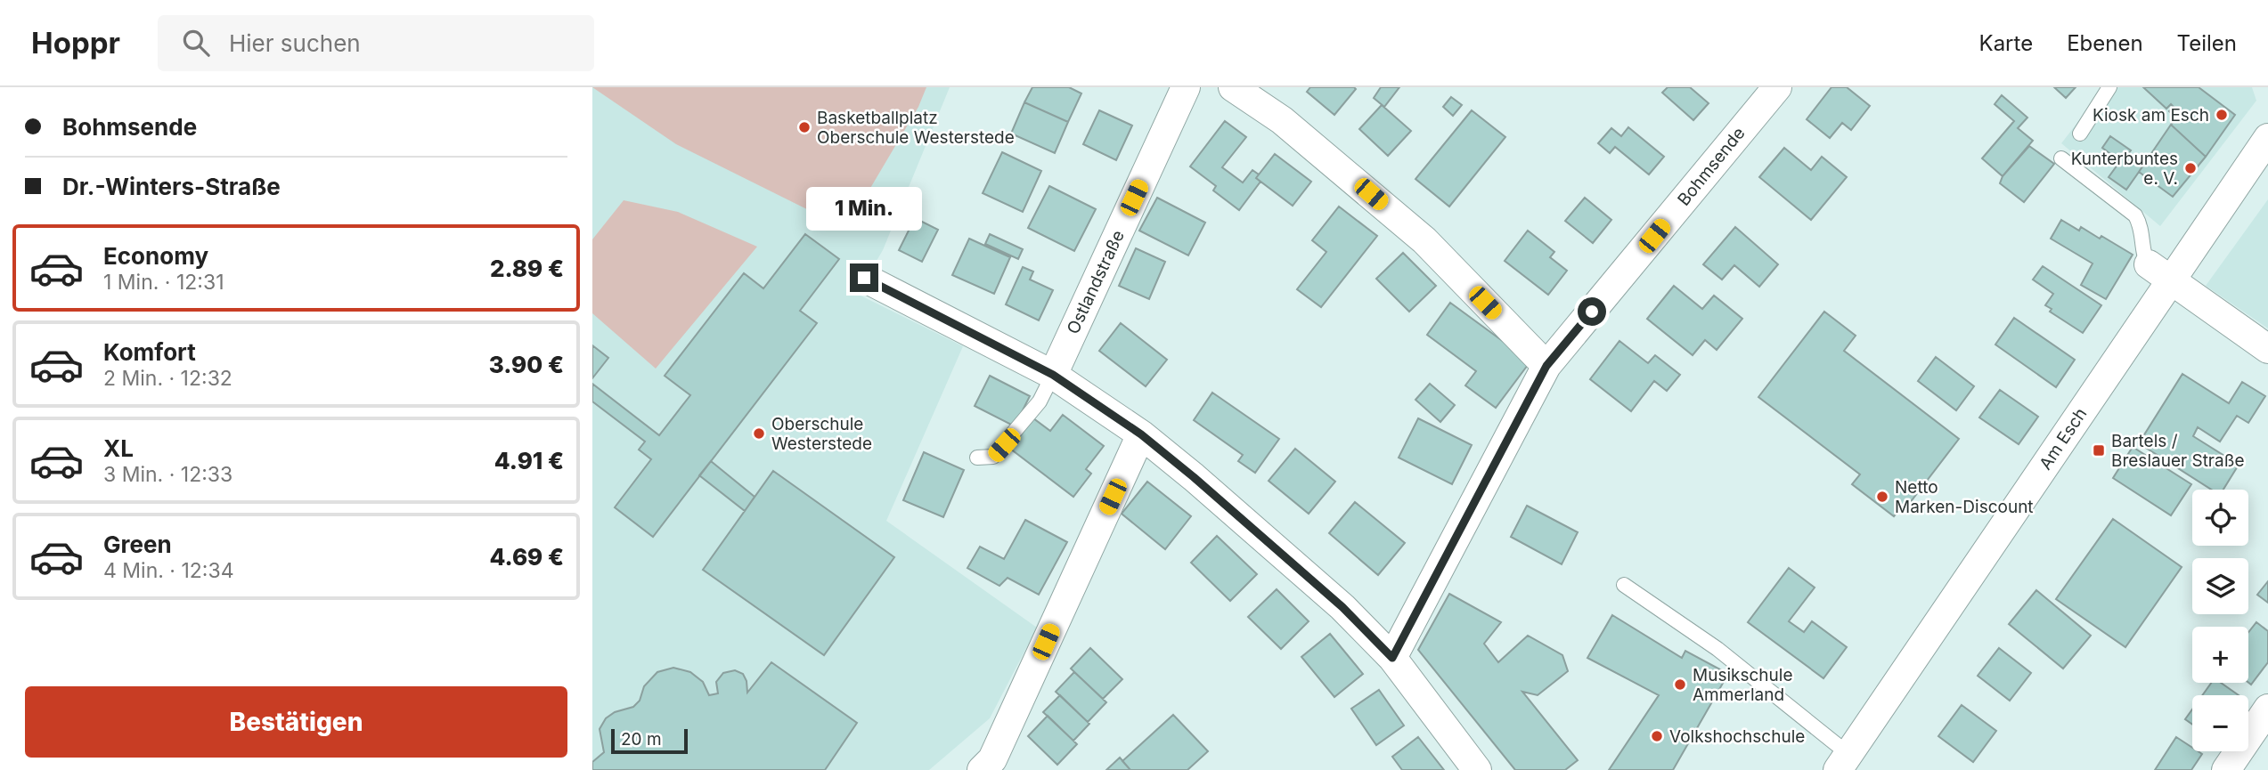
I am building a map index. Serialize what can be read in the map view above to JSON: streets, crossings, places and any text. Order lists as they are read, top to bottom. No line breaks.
{"streets":{"street":["Bohmsende","Ostlandstraße","Am Esch"]},"places":{"other":["Kiosk am Esch","Basketballplatz Oberschule Westerstede","Kunterbuntes e. V.","Oberschule Westerstede","Netto Marken-Discount","Musikschule Ammerland","Volkshochschule"],"transit":["Bartels / Breslauer Straße"]},"scale_bar":"20 m","page":{"header":"Hoppr","search":"Hier suchen","nav":["Karte","Ebenen","Teilen"],"banner":["Bohmsende","Dr.-Winters-Straße"],"bubble":"1 Min.","list":[{"name":"Economy","note":"1 Min. · 12:31","value":"2.89 €"},{"name":"Komfort","note":"2 Min. · 12:32","value":"3.90 €"},{"name":"XL","note":"3 Min. · 12:33","value":"4.91 €"},{"name":"Green","note":"4 Min. · 12:34","value":"4.69 €"}],"map_buttons":["+","−"],"buttons":"Bestätigen","scale":"20 m"}}
